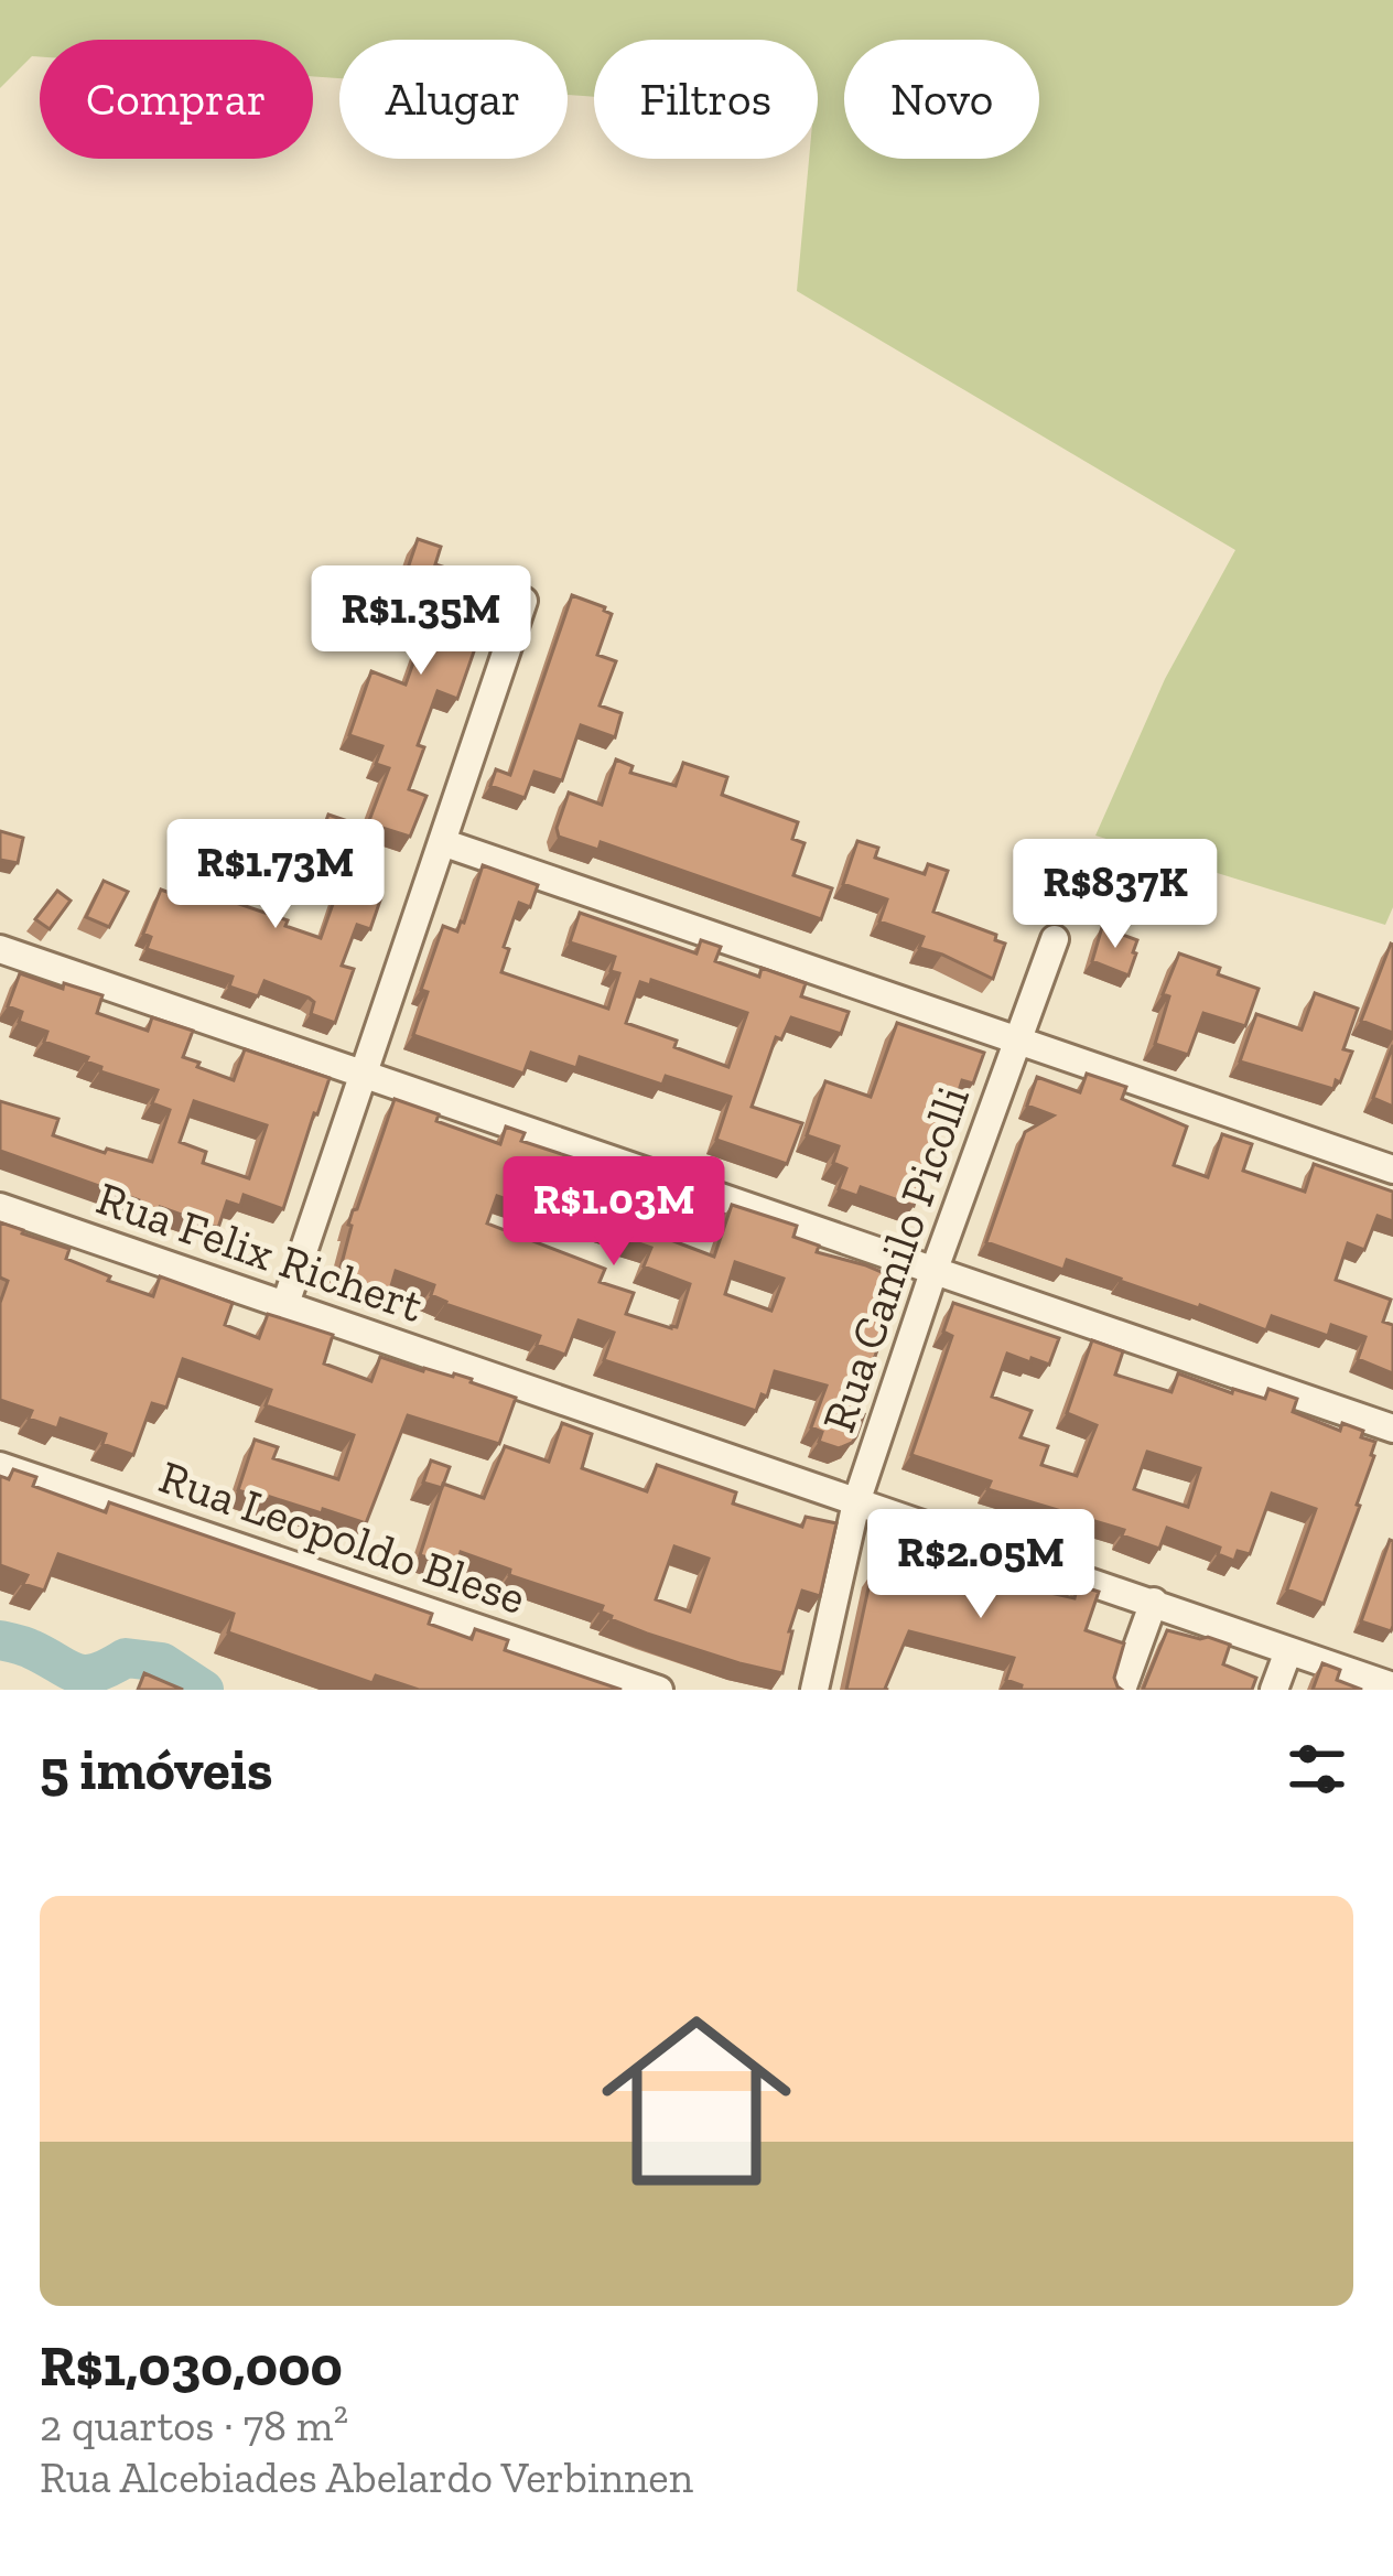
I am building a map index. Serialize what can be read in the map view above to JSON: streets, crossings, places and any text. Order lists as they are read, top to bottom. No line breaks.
{"streets":{"street":["Rua Felix Richert","Rua Camilo Picolli","Rua Leopoldo Blese"]},"crossings":[["Rua Felix Richert","Rua Camilo Picolli"]],"page":{"chip":["Comprar","Alugar","Filtros","Novo"],"price":["R$1.35M","R$1.73M","R$837K","R$1.03M","R$2.05M"],"heading":"5 imóveis","list":[{"name":"R$1,030,000","note":"2 quartos · 78 m² · Rua Alcebiades Abelardo Verbinnen"}]}}
